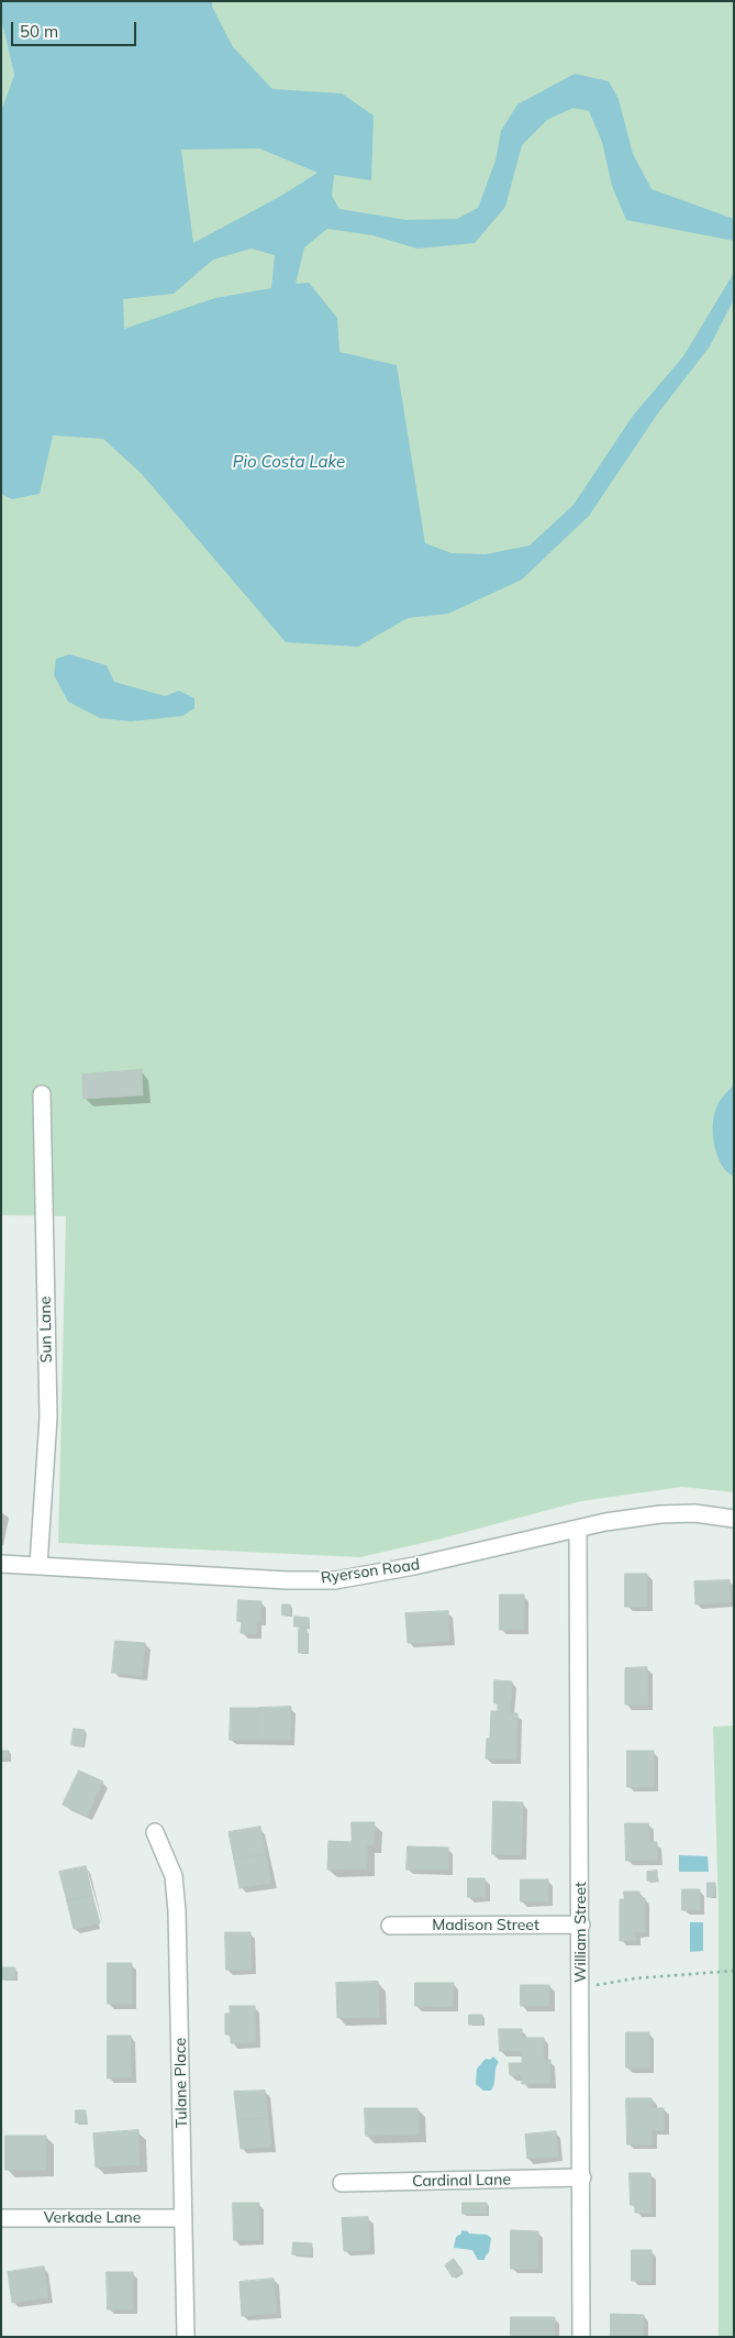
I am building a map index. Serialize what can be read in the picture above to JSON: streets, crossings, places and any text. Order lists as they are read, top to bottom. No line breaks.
{"streets":{"street":["Sun Lane","Ryerson Road","Madison Street","William Street","Tulane Place","Cardinal Lane","Verkade Lane"]},"crossings":[["Sun Lane","Ryerson Road"],["Ryerson Road","William Street"],["Madison Street","William Street"],["William Street","Cardinal Lane"],["Tulane Place","Verkade Lane"]],"water":["Pio Costa Lake"],"scale_bar":"50 m"}
